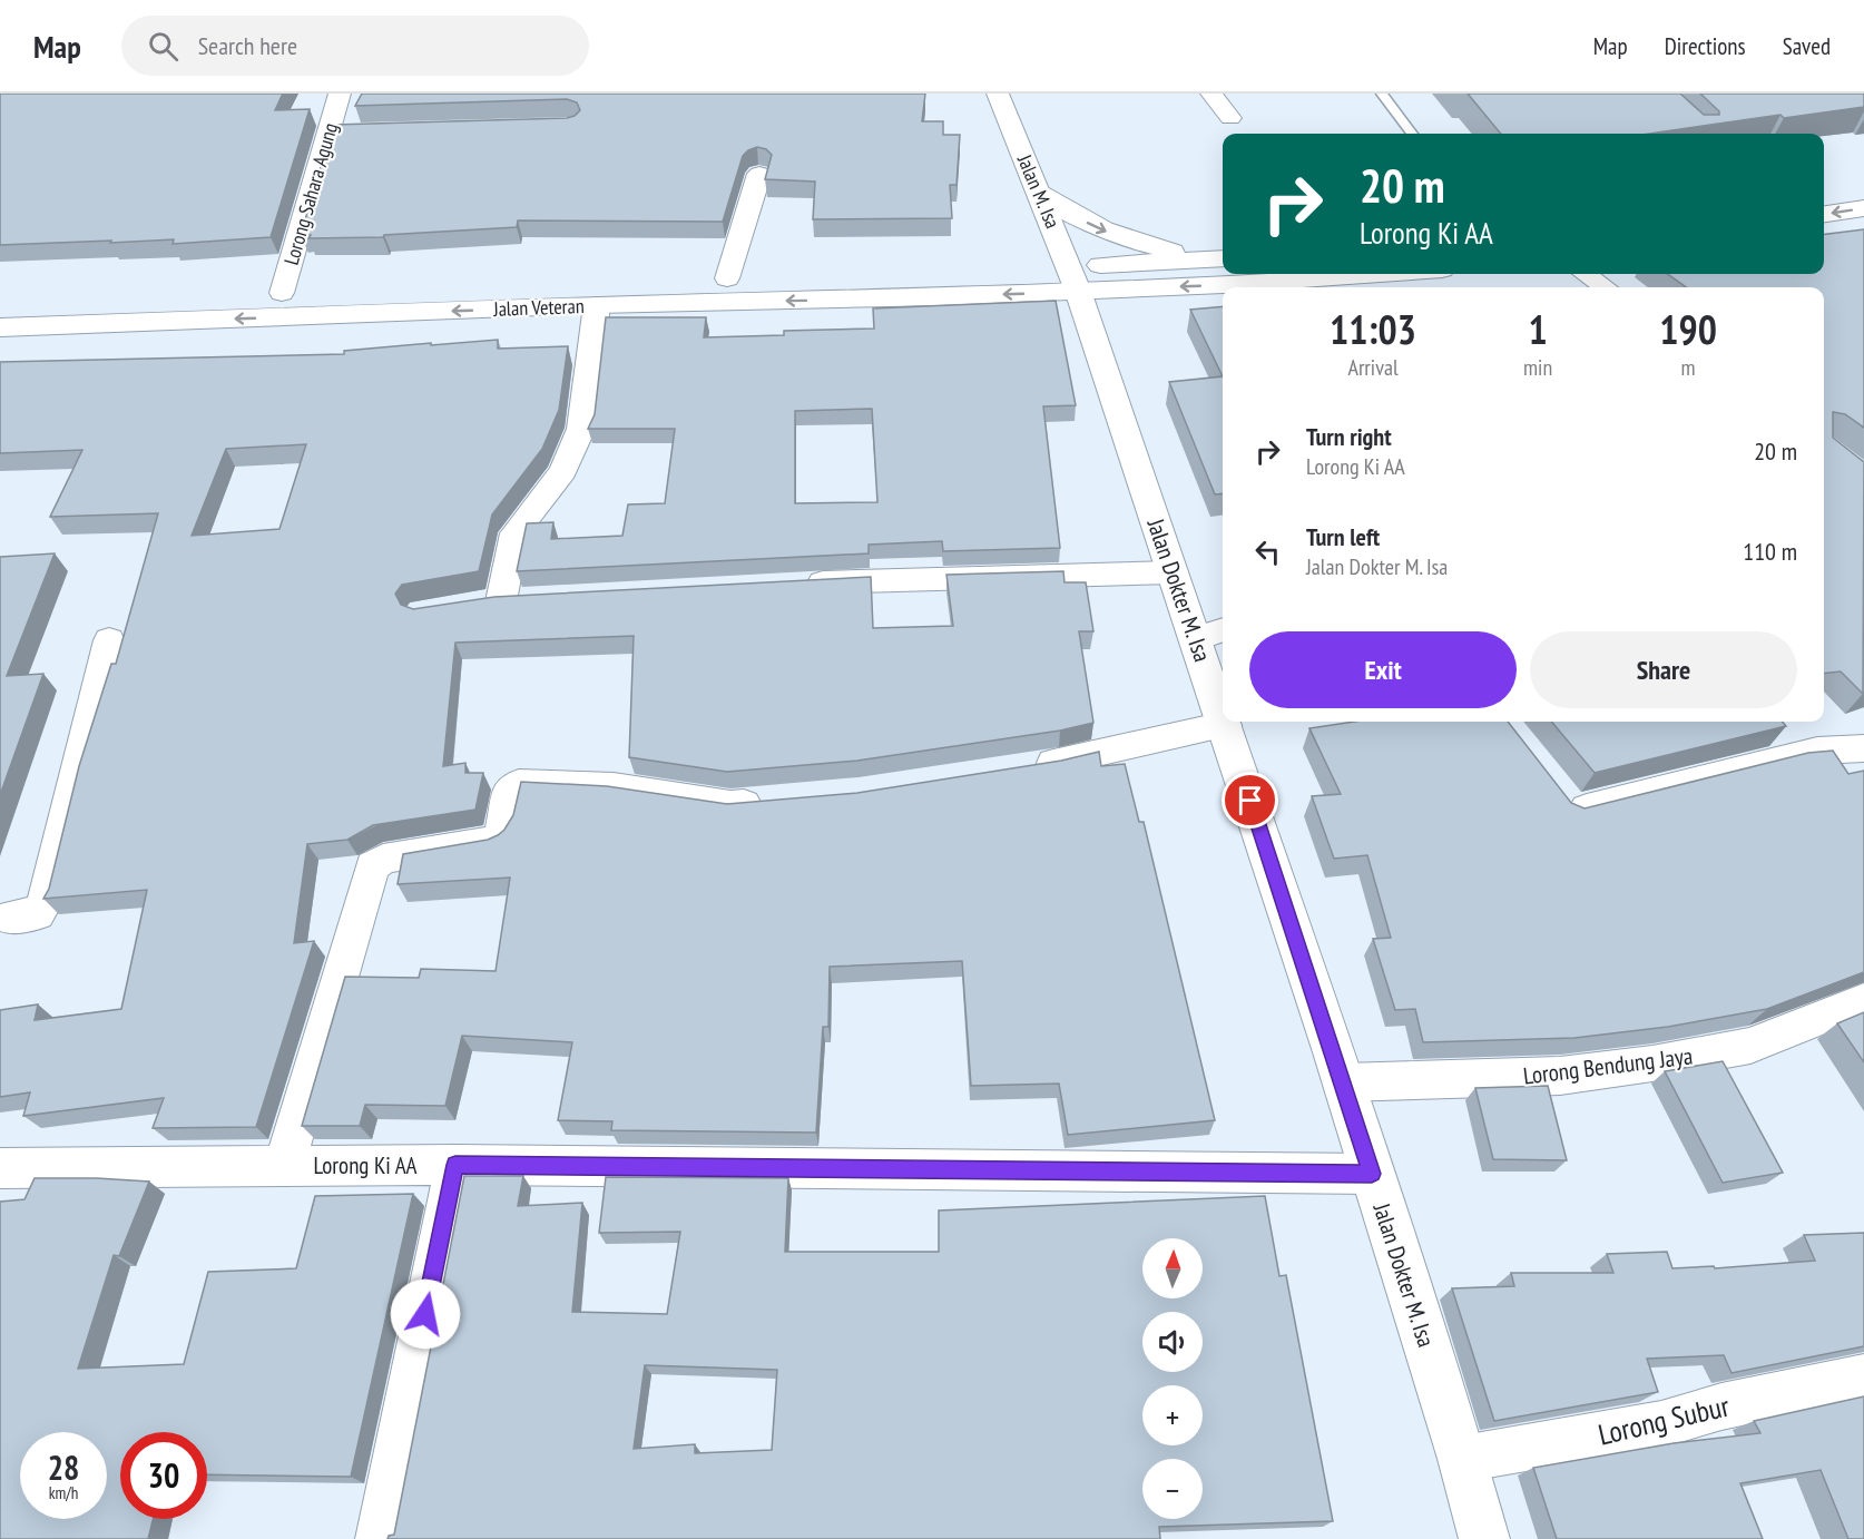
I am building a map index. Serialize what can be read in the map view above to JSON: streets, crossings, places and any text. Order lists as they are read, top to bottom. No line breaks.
{"streets":{"main road":["Jalan M. Isa","Jalan Veteran","Jalan Dokter M. Isa"],"street":["Lorong Sahara Agung","Lorong Bendung Jaya","Lorong Ki AA","Lorong Subur"]},"crossings":[["Jalan M. Isa","Jalan Veteran"],["Jalan M. Isa","Jalan Dokter M. Isa"],["Lorong Sahara Agung","Jalan Veteran"],["Jalan Veteran","Jalan Dokter M. Isa"],["Jalan Dokter M. Isa","Lorong Bendung Jaya"],["Jalan Dokter M. Isa","Lorong Ki AA"],["Jalan Dokter M. Isa","Lorong Subur"]],"north":"top","page":{"header":"Map","search":"Search here","nav":["Map","Directions","Saved"],"turn":["20 m","Lorong Ki AA"],"eta":["11:03","Arrival","1","min","190","m"],"list":[{"name":"Turn right","note":"Lorong Ki AA","value":"20 m"},{"name":"Turn left","note":"Jalan Dokter M. Isa","value":"110 m"}],"buttons":["Exit","Share"],"map_buttons":["+","−"],"speed":"28 km/h","limit":"30"}}
